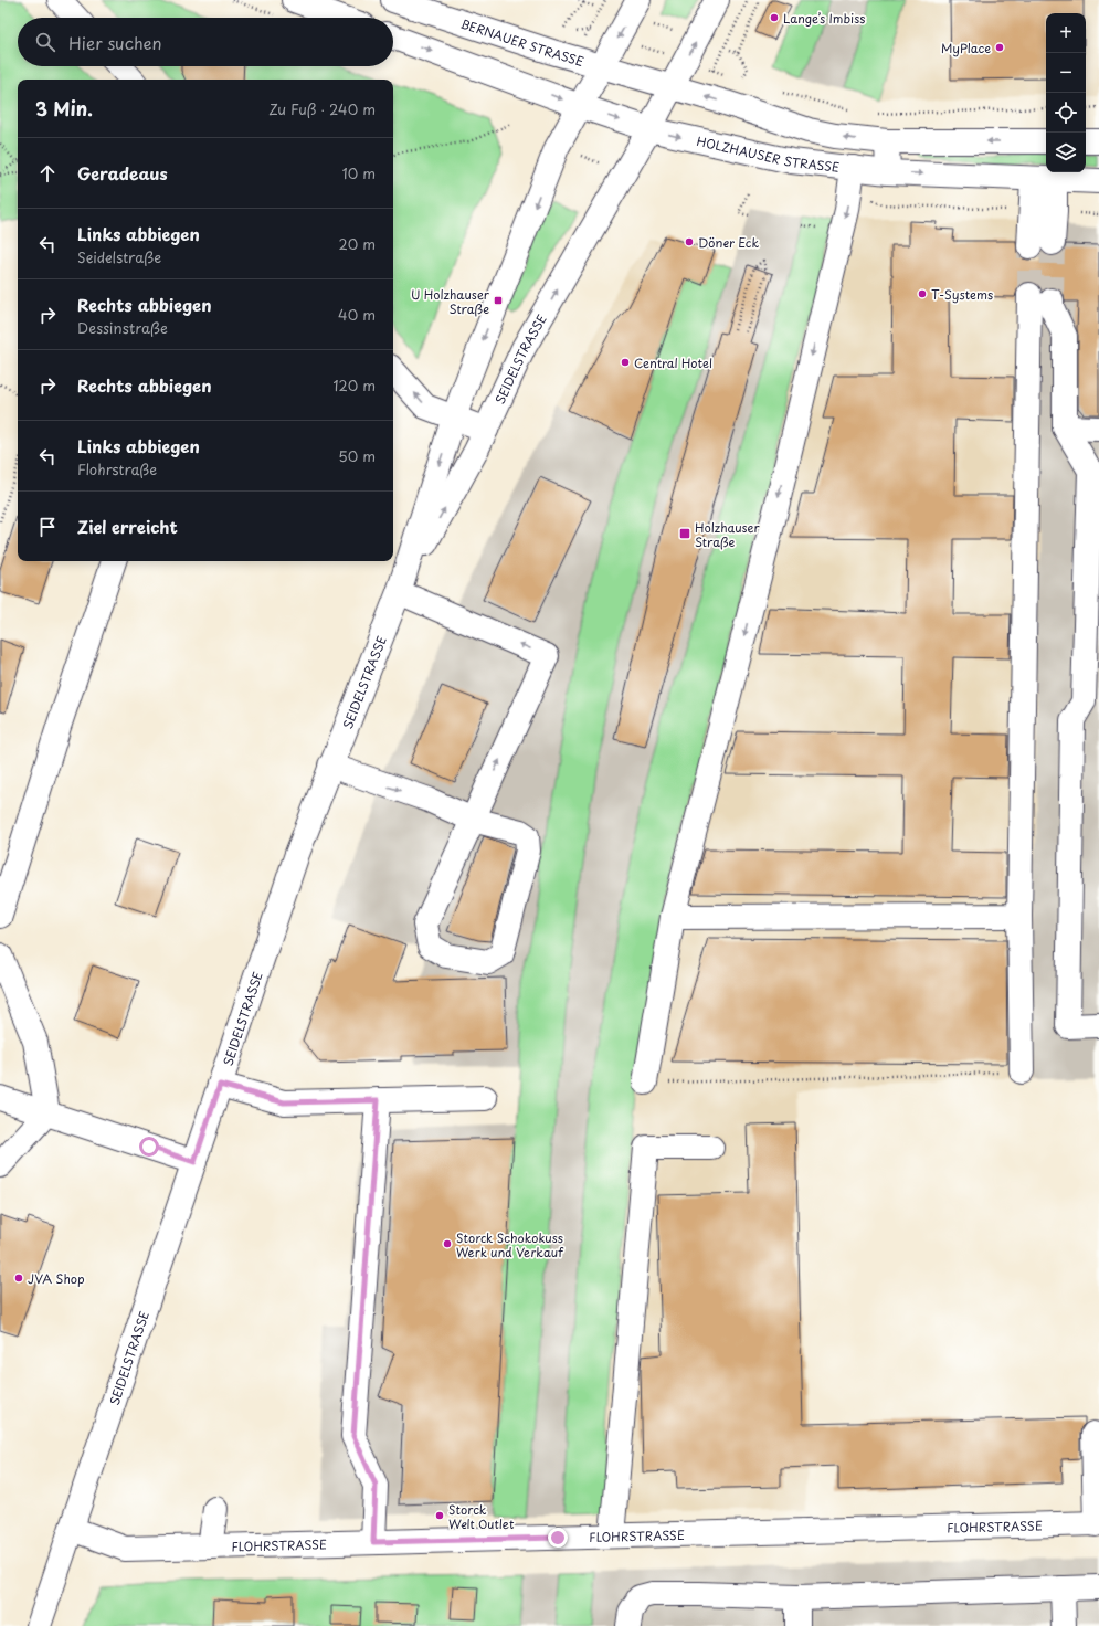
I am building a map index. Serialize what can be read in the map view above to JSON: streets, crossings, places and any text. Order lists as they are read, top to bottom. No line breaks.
{"streets":{"main road":["BERNAUER STRASSE","HOLZHAUSER STRASSE","SEIDELSTRASSE","FLOHRSTRASSE"]},"crossings":[["BERNAUER STRASSE","SEIDELSTRASSE"],["HOLZHAUSER STRASSE","SEIDELSTRASSE"],["SEIDELSTRASSE","FLOHRSTRASSE"]],"places":{"other":["Lange’s Imbiss","MyPlace","Döner Eck","T-Systems","Central Hotel","Storck Schokokuss Werk und Verkauf","JVA Shop","Storck Welt Outlet"],"transit":["U Holzhauser Straße","Holzhauser Straße"]},"page":{"map_buttons":["+","−"],"search":"Hier suchen","heading":["3 Min.","Zu Fuß · 240 m"],"list":[["Geradeaus","10 m"],["Links abbiegen","Seidelstraße","20 m"],["Rechts abbiegen","Dessinstraße","40 m"],["Rechts abbiegen","120 m"],["Links abbiegen","Flohrstraße","50 m"],"Ziel erreicht"]}}
